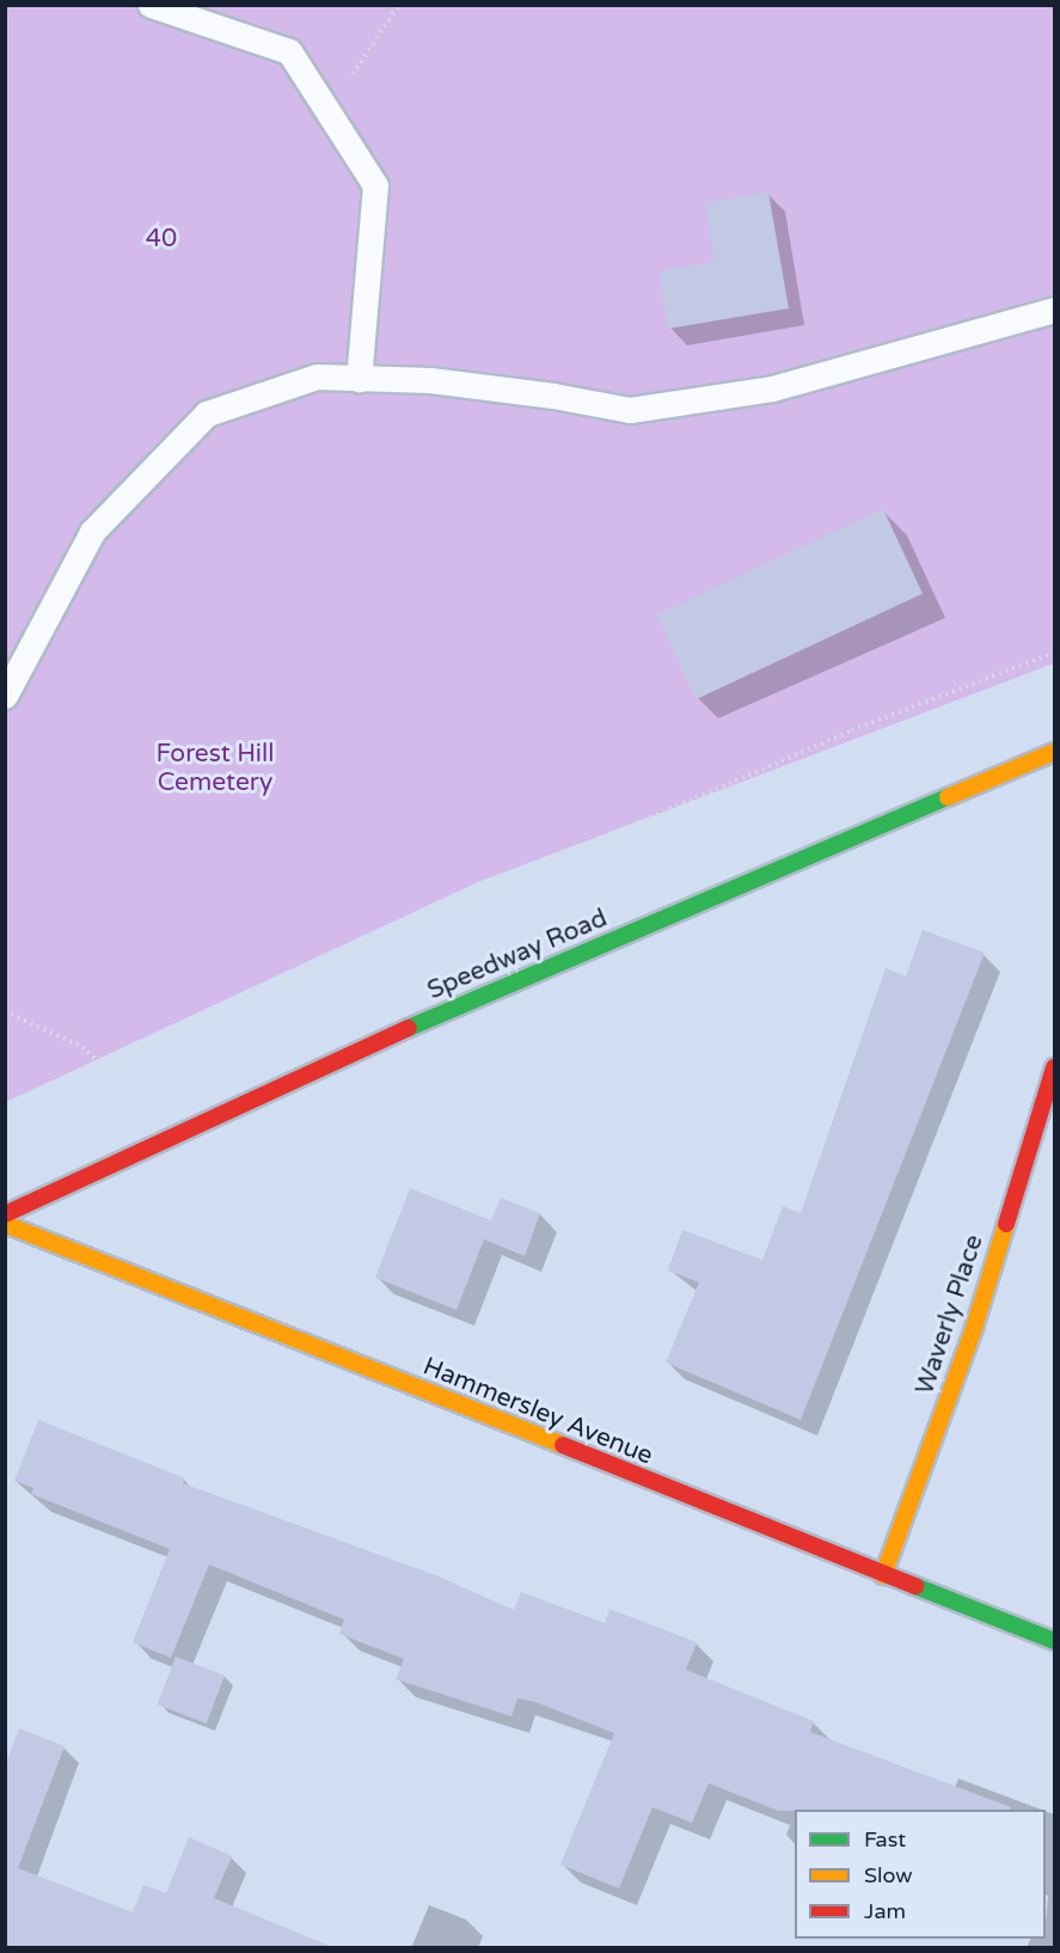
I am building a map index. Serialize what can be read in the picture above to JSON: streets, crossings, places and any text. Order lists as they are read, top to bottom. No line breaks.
{"streets":{"street":["Speedway Road","Waverly Place","Hammersley Avenue"]},"crossings":[["Waverly Place","Hammersley Avenue"]],"parks":["40","Forest Hill Cemetery"],"legend":["Fast","Slow","Jam"]}
